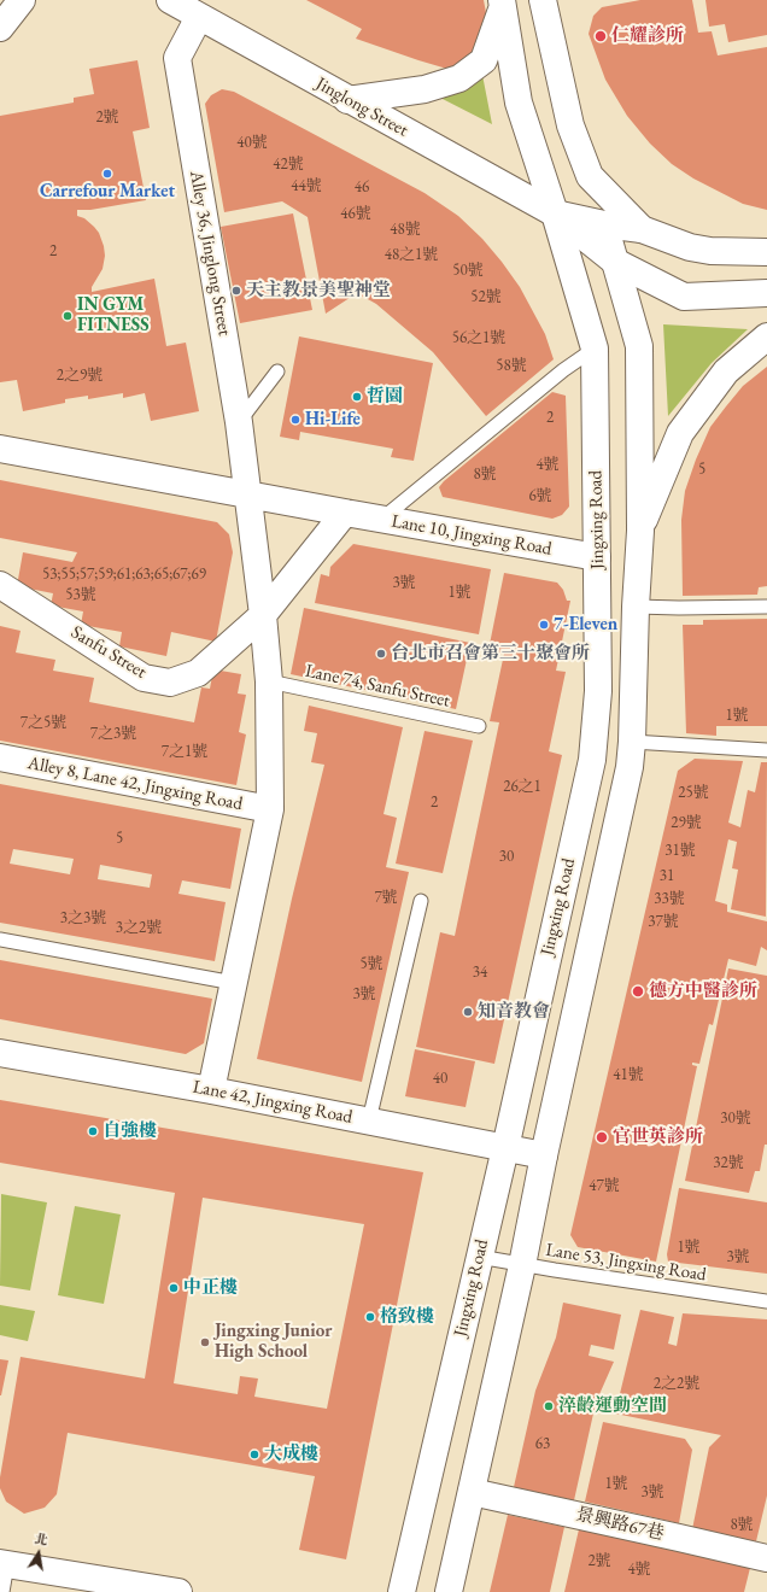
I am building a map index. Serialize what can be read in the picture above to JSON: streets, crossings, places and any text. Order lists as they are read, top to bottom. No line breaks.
{"streets":{"street":["Jinglong Street","Alley 36, Jinglong Street","Jingxing Road","Lane 10, Jingxing Road","Sanfu Street","Alley 8, Lane 42, Jingxing Road","Lane 42, Jingxing Road","景興路67巷"],"lane":["Lane 74, Sanfu Street","Lane 53, Jingxing Road"]},"crossings":[["Jinglong Street","Alley 36, Jinglong Street"],["Jinglong Street","Jingxing Road"],["Alley 36, Jinglong Street","Lane 10, Jingxing Road"],["Alley 36, Jinglong Street","Sanfu Street"],["Alley 36, Jinglong Street","Lane 74, Sanfu Street"],["Alley 36, Jinglong Street","Alley 8, Lane 42, Jingxing Road"],["Alley 36, Jinglong Street","Lane 42, Jingxing Road"],["Jingxing Road","Lane 10, Jingxing Road"],["Jingxing Road","Lane 42, Jingxing Road"],["Jingxing Road","Lane 53, Jingxing Road"]],"places":["仁耀診所","Carrefour Market","天主教景美聖神堂","IN GYM FITNESS","哲園","Hi-Life","7-Eleven","台北市召會第三十聚會所","德方中醫診所","知音教會","自強樓","官世英診所","中正樓","格致樓","Jingxing Junior High School","淬齡運動空間","大成樓"],"house_numbers":["2號","40號","42號","44號","46","46號","48號","2","48之1號","50號","52號","56之1號","58號","2之9號","2","4號","5","8號","6號","53;55;57;59;61;63;65;67;69","3號","1號","53號","1號","7之5號","7之3號","7之1號","26之1","25號","2","29號","5","31號","30","31","7號","33號","3之3號","37號","3之2號","5號","34","3號","41號","40","30號","32號","47號","1號","3號","2之2號","63","1號","3號","8號","2號","4號"],"north":"top"}
